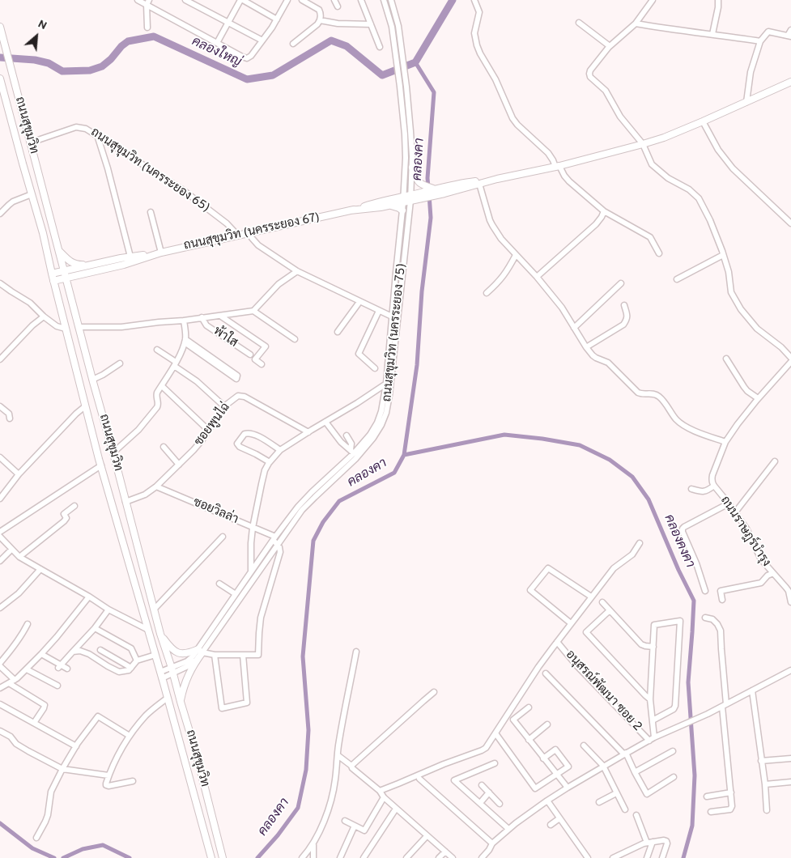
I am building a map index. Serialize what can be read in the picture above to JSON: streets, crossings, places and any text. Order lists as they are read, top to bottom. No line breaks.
{"streets":{"main road":["ถนนสุขุมวิท","ถนนสุขุมวิท (นครระยอง 67)"],"street":["ถนนสุขุมวิท (นครระยอง 65)","ถนนสุขุมวิท (นครระยอง 75)","พ้าใส","ซอยพูนไฉ่","ซอยวิลล่า","ถนนราษฎร์บำรุง","อนุสรณ์พัฒนา ซอย 2"]},"crossings":[["ถนนสุขุมวิท","ถนนสุขุมวิท (นครระยอง 65)"],["ถนนสุขุมวิท","ถนนสุขุมวิท (นครระยอง 67)"],["ถนนสุขุมวิท","ถนนสุขุมวิท (นครระยอง 75)"],["ถนนสุขุมวิท","ซอยพูนไฉ่"],["ถนนสุขุมวิท (นครระยอง 65)","ถนนสุขุมวิท (นครระยอง 67)"],["ถนนสุขุมวิท (นครระยอง 67)","ถนนสุขุมวิท (นครระยอง 75)"],["ถนนสุขุมวิท (นครระยอง 75)","ซอยวิลล่า"],["ซอยพูนไฉ่","ซอยวิลล่า"]],"water":["คลองใหญ่","คลองคา","คลองคงคา"],"north":"top right"}
